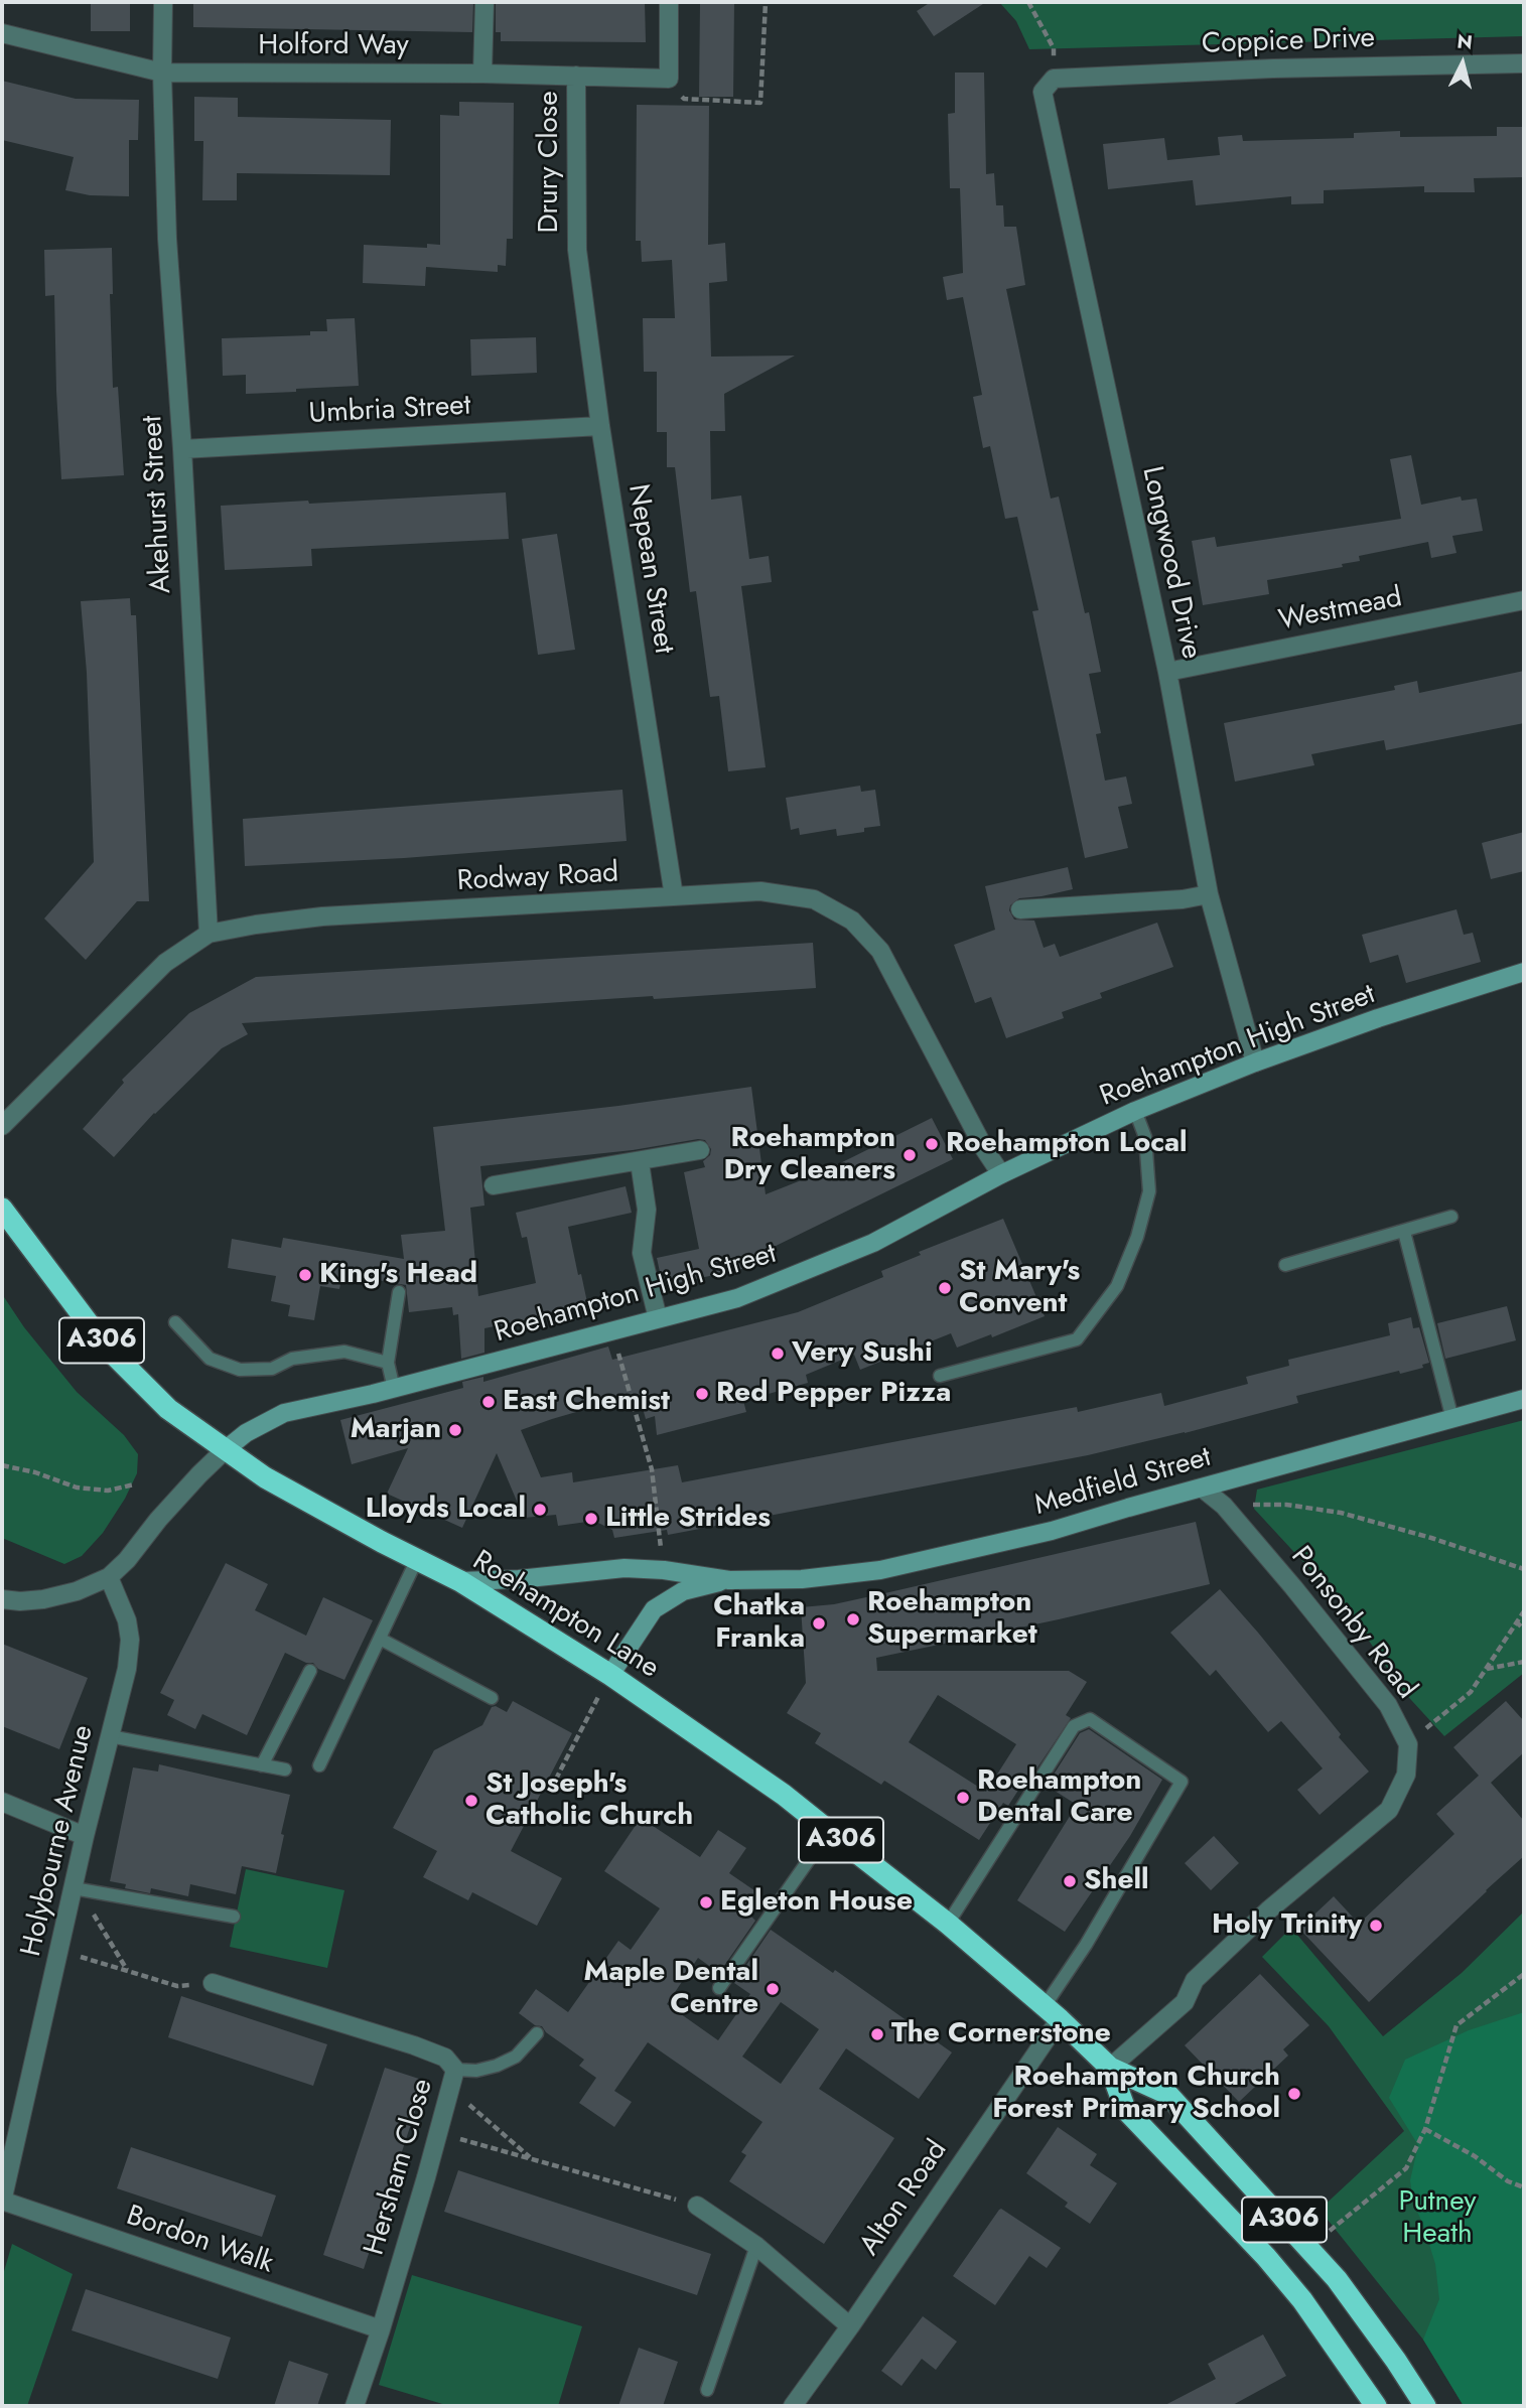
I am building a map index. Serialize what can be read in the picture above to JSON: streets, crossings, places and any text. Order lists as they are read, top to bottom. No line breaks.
{"streets":{"highway":["A306","Roehampton Lane"],"street":["Coppice Drive","Holford Way","Drury Close","Umbria Street","Akehurst Street","Longwood Drive","Nepean Street","Westmead","Rodway Road","Roehampton High Street","Medfield Street","Ponsonby Road","Holybourne Avenue","Hersham Close","Alton Road","Bordon Walk"]},"crossings":[["Coppice Drive","Longwood Drive"],["Holford Way","Drury Close"],["Holford Way","Akehurst Street"],["Drury Close","Nepean Street"],["Umbria Street","Akehurst Street"],["Umbria Street","Nepean Street"],["Akehurst Street","Rodway Road"],["Longwood Drive","Westmead"],["Longwood Drive","Roehampton High Street"],["Nepean Street","Rodway Road"],["Rodway Road","Roehampton High Street"],["Roehampton High Street","Roehampton Lane"],["Medfield Street","Roehampton Lane"],["Medfield Street","Ponsonby Road"],["Roehampton Lane","Ponsonby Road"],["Roehampton Lane","Alton Road"],["Holybourne Avenue","Bordon Walk"],["Hersham Close","Bordon Walk"]],"parks":["Putney Heath"],"places":["Roehampton Local","Roehampton Dry Cleaners","King's Head","St Mary's Convent","Very Sushi","Red Pepper Pizza","East Chemist","Marjan","Lloyds Local","Little Strides","Roehampton Supermarket","Chatka Franka","Roehampton Dental Care","St Joseph's Catholic Church","Shell","Egleton House","Holy Trinity","Maple Dental Centre","The Cornerstone","Roehampton Church Forest Primary School"],"north":"top"}
